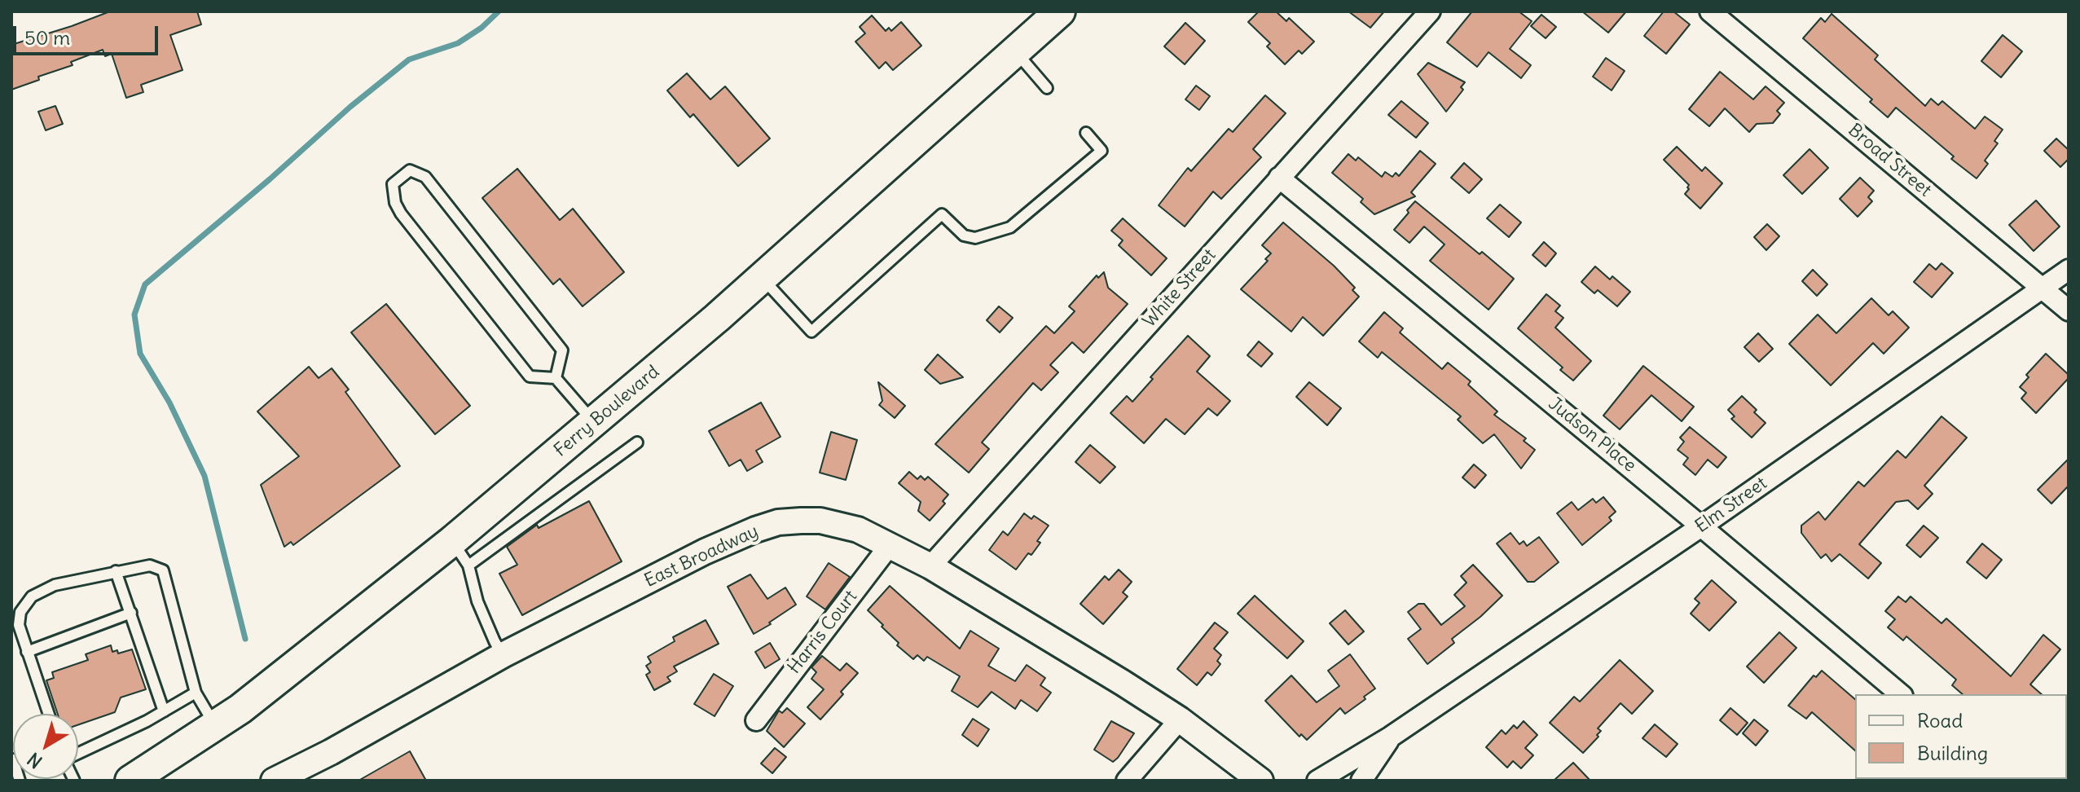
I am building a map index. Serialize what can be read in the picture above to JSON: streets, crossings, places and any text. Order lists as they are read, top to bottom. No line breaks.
{"streets":{"main road":["Ferry Boulevard"],"street":["Broad Street","White Street","Judson Place","Elm Street","East Broadway","Harris Court"]},"crossings":[["Broad Street","Elm Street"],["White Street","Judson Place"],["White Street","East Broadway"],["Judson Place","Elm Street"],["East Broadway","Harris Court"]],"legend":["Road","Building"],"scale_bar":"50 m","north":"bottom left"}
